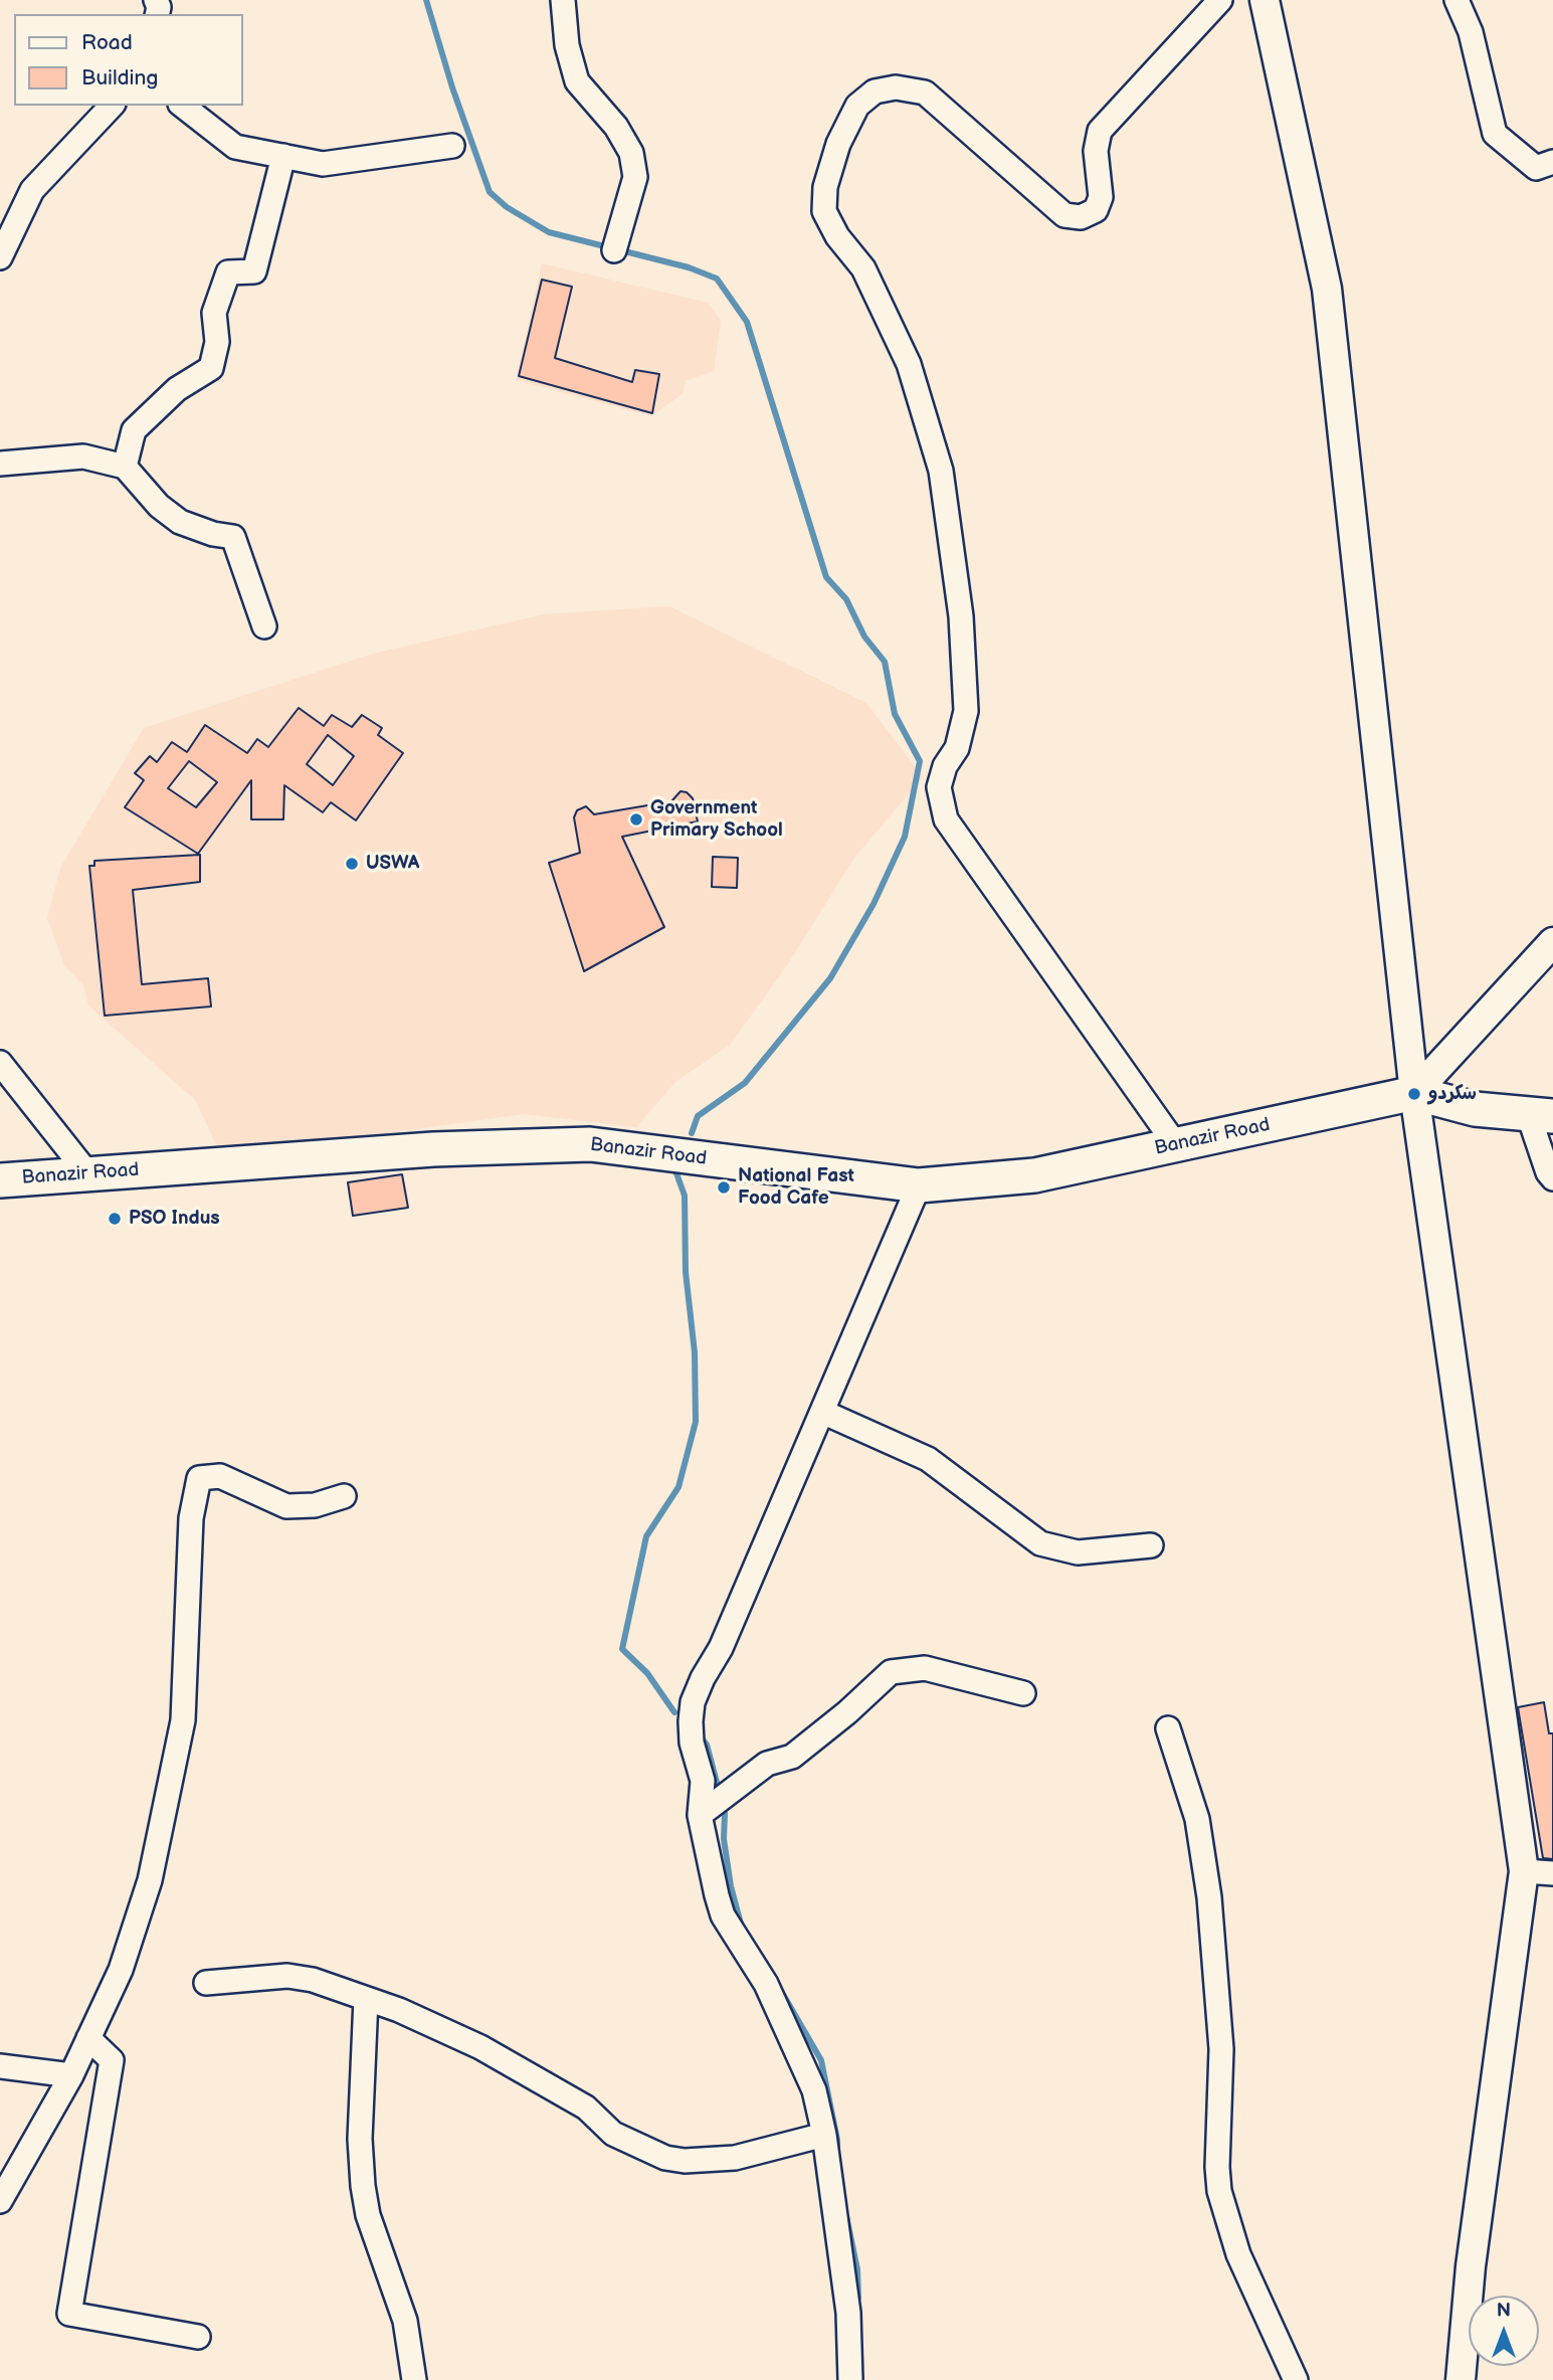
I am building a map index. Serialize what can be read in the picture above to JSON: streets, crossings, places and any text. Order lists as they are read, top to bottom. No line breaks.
{"streets":{"highway":["Banazir Road"]},"places":["Government Primary School","USWA","سکردو","National Fast Food Cafe","PSO Indus"],"legend":["Road","Building"],"north":"top"}
